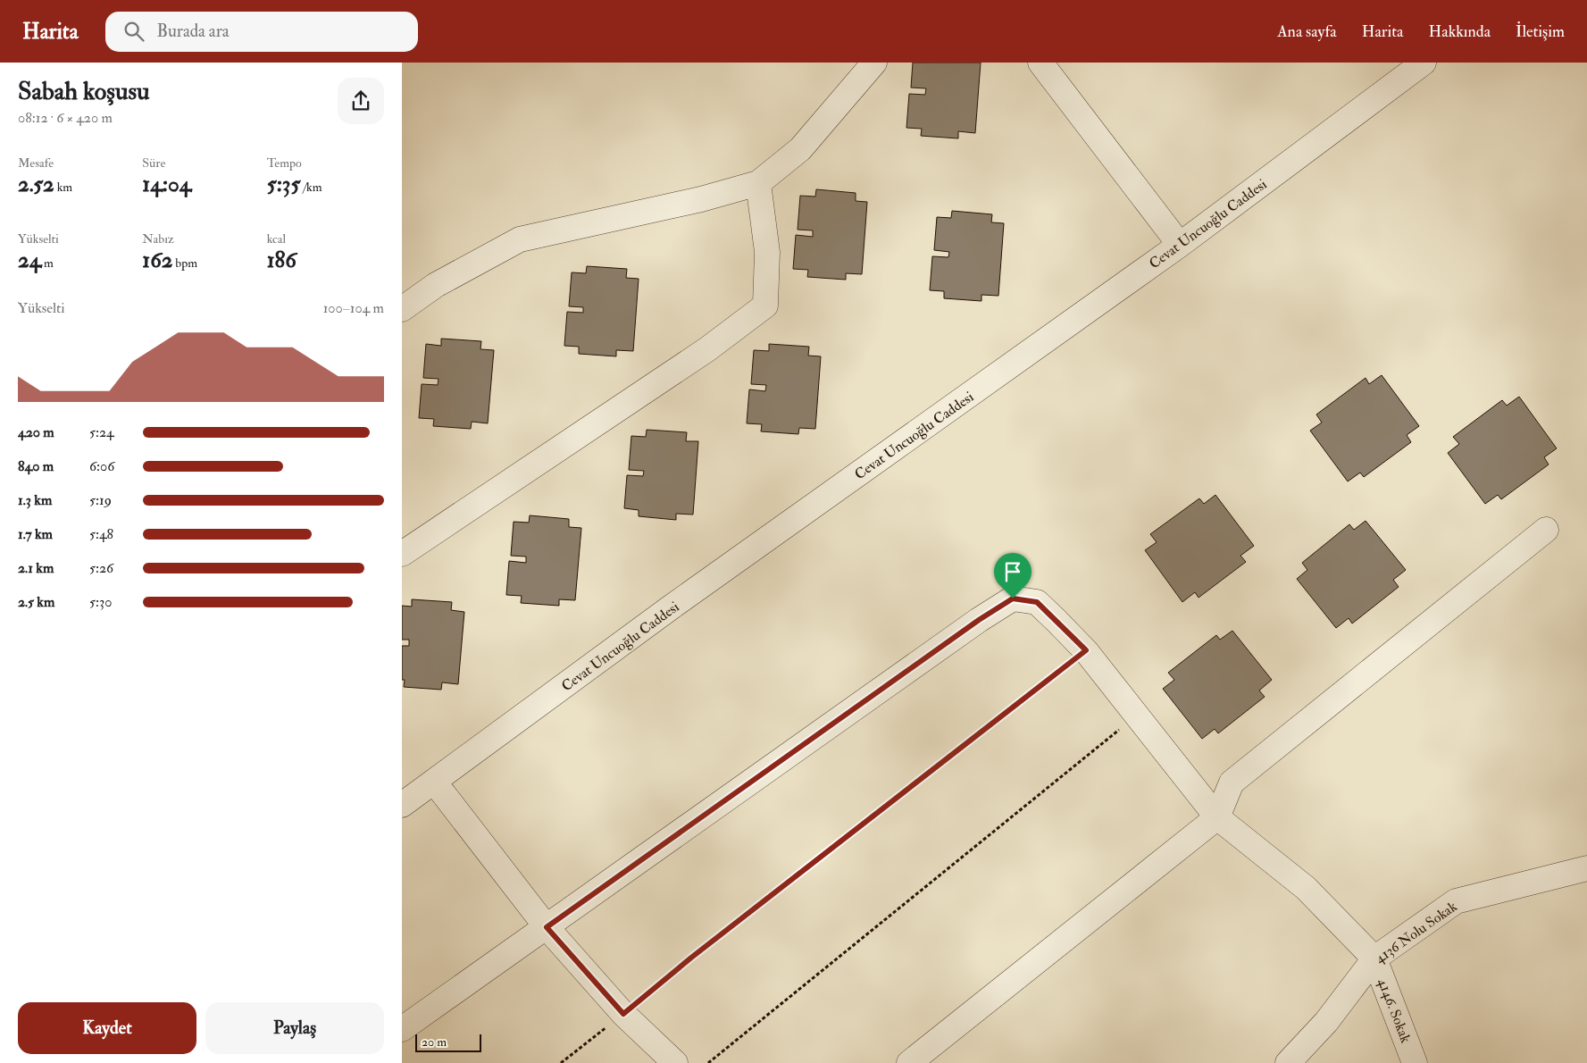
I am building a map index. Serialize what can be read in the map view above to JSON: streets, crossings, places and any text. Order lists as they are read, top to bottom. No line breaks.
{"streets":{"street":["Cevat Uncuoğlu Caddesi","4136 Nolu Sokak","4146. Sokak"]},"crossings":[["4136 Nolu Sokak","4146. Sokak"]],"scale_bar":"20 m","page":{"header":"Harita","search":"Burada ara","nav":["Ana sayfa","Harita","Hakkında","İletişim"],"heading":["Sabah koşusu","08:12 · 6 × 420 m"],"stats":[["Mesafe","2.52 km"],["Süre","14:04"],["Tempo","5:35 /km"],["Yükselti","24 m"],["Nabız","162 bpm"],["kcal","186"]],"chart":["Yükselti","100–104 m"],"list":[{"name":"420 m","note":"5:24"},{"name":"840 m","note":"6:06"},{"name":"1.3 km","note":"5:19"},{"name":"1.7 km","note":"5:48"},{"name":"2.1 km","note":"5:26"},{"name":"2.5 km","note":"5:30"}],"buttons":["Kaydet","Paylaş"],"scale":"20 m"}}
